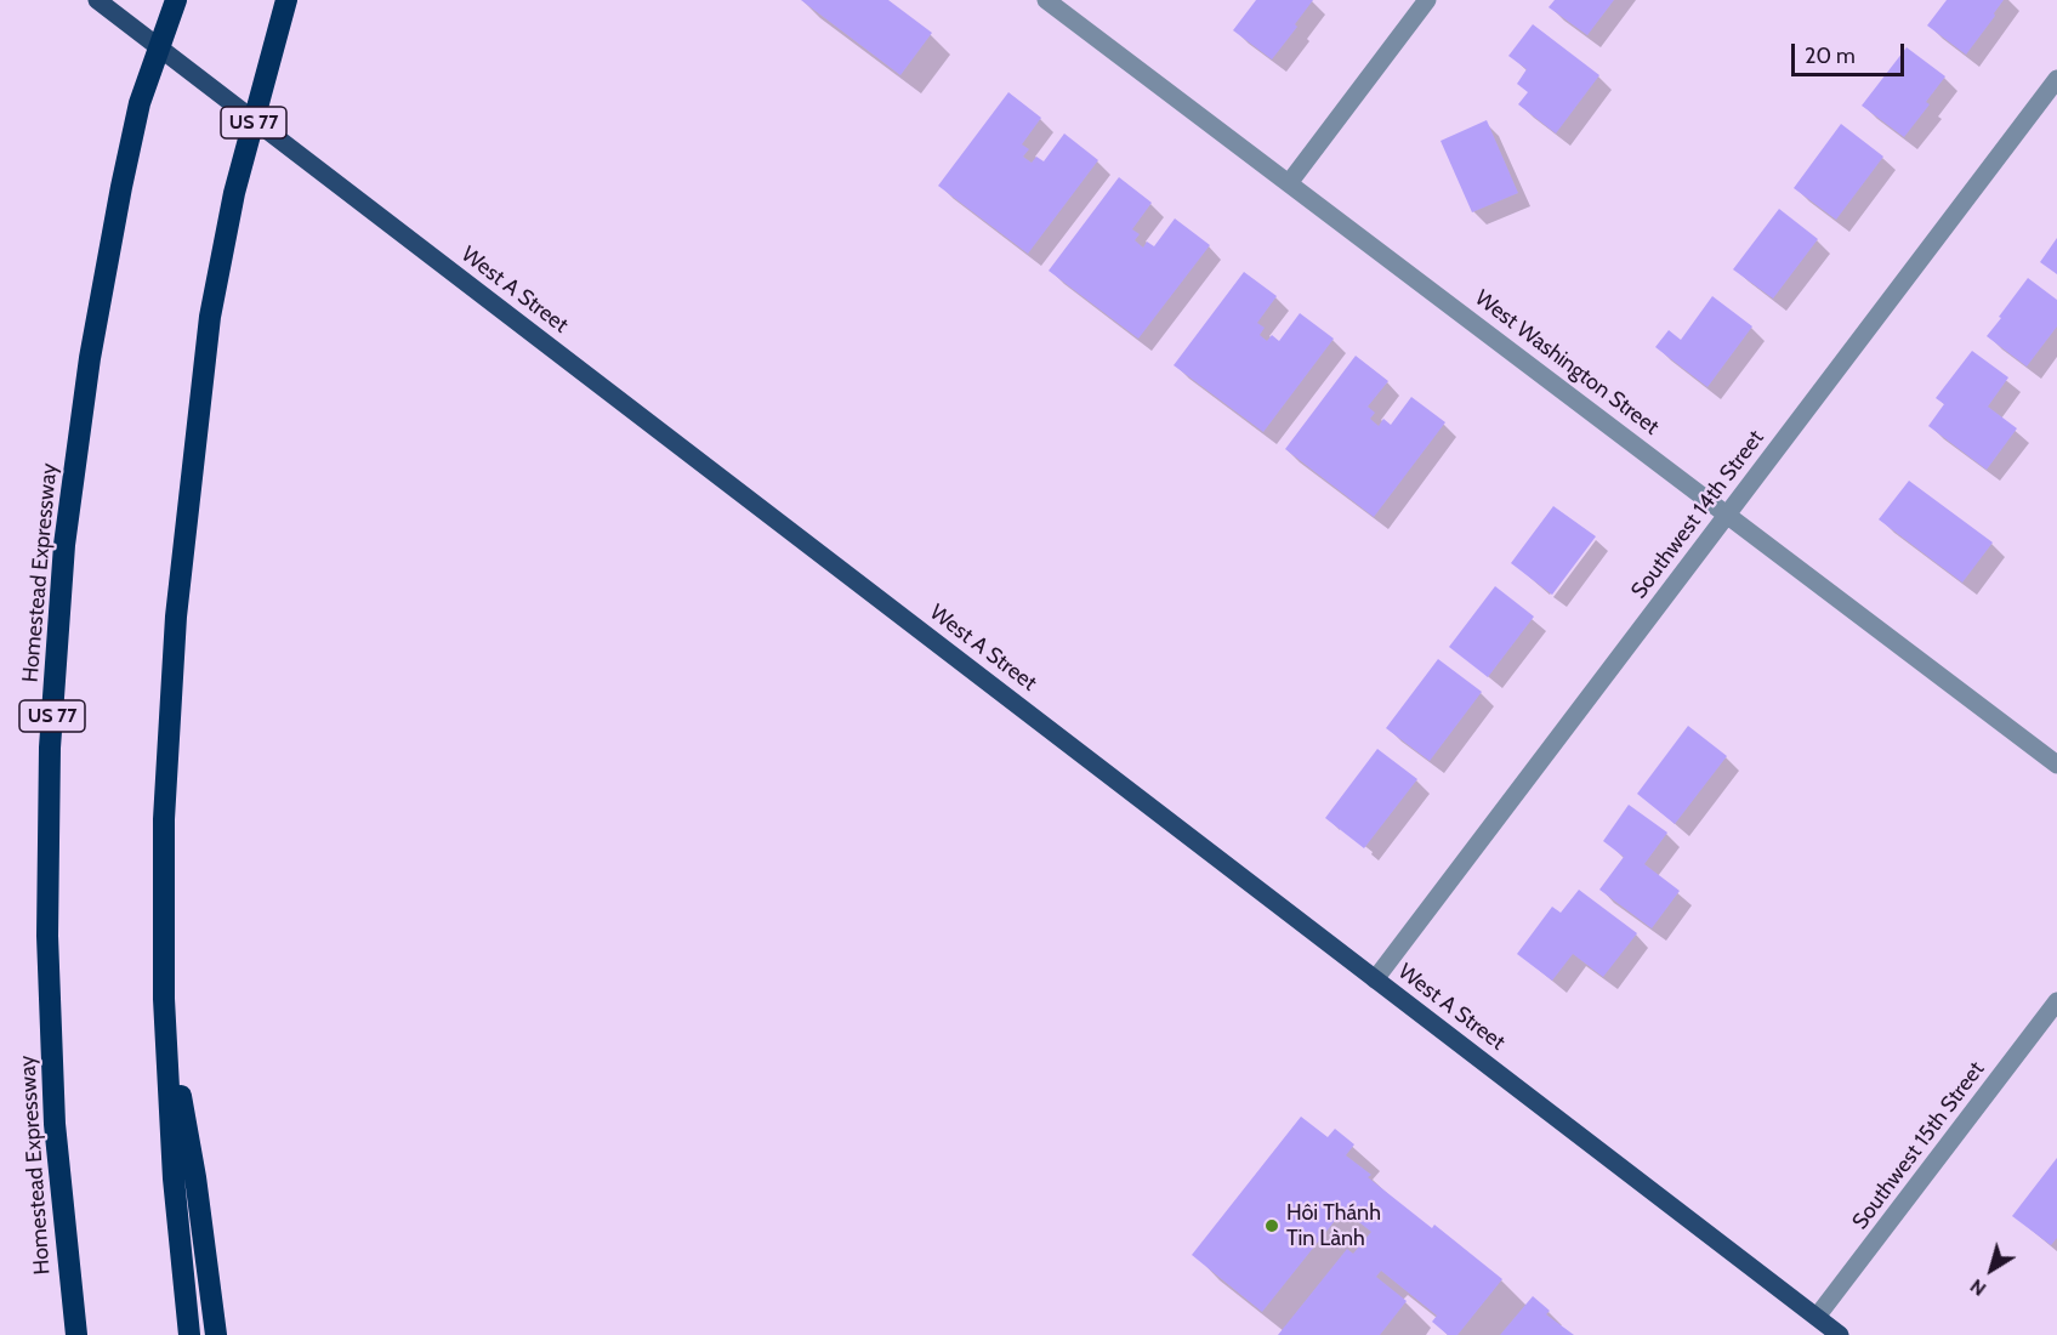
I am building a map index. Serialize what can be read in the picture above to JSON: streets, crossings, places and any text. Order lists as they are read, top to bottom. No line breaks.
{"streets":{"highway":["US 77","Homestead Expressway"],"main road":["West A Street"],"street":["West Washington Street","Southwest 14th Street","Southwest 15th Street"]},"crossings":[["West A Street","Southwest 14th Street"],["West A Street","Southwest 15th Street"],["West Washington Street","Southwest 14th Street"]],"places":["Hôi Thánh Tin Lành"],"scale_bar":"20 m","north":"bottom left"}
